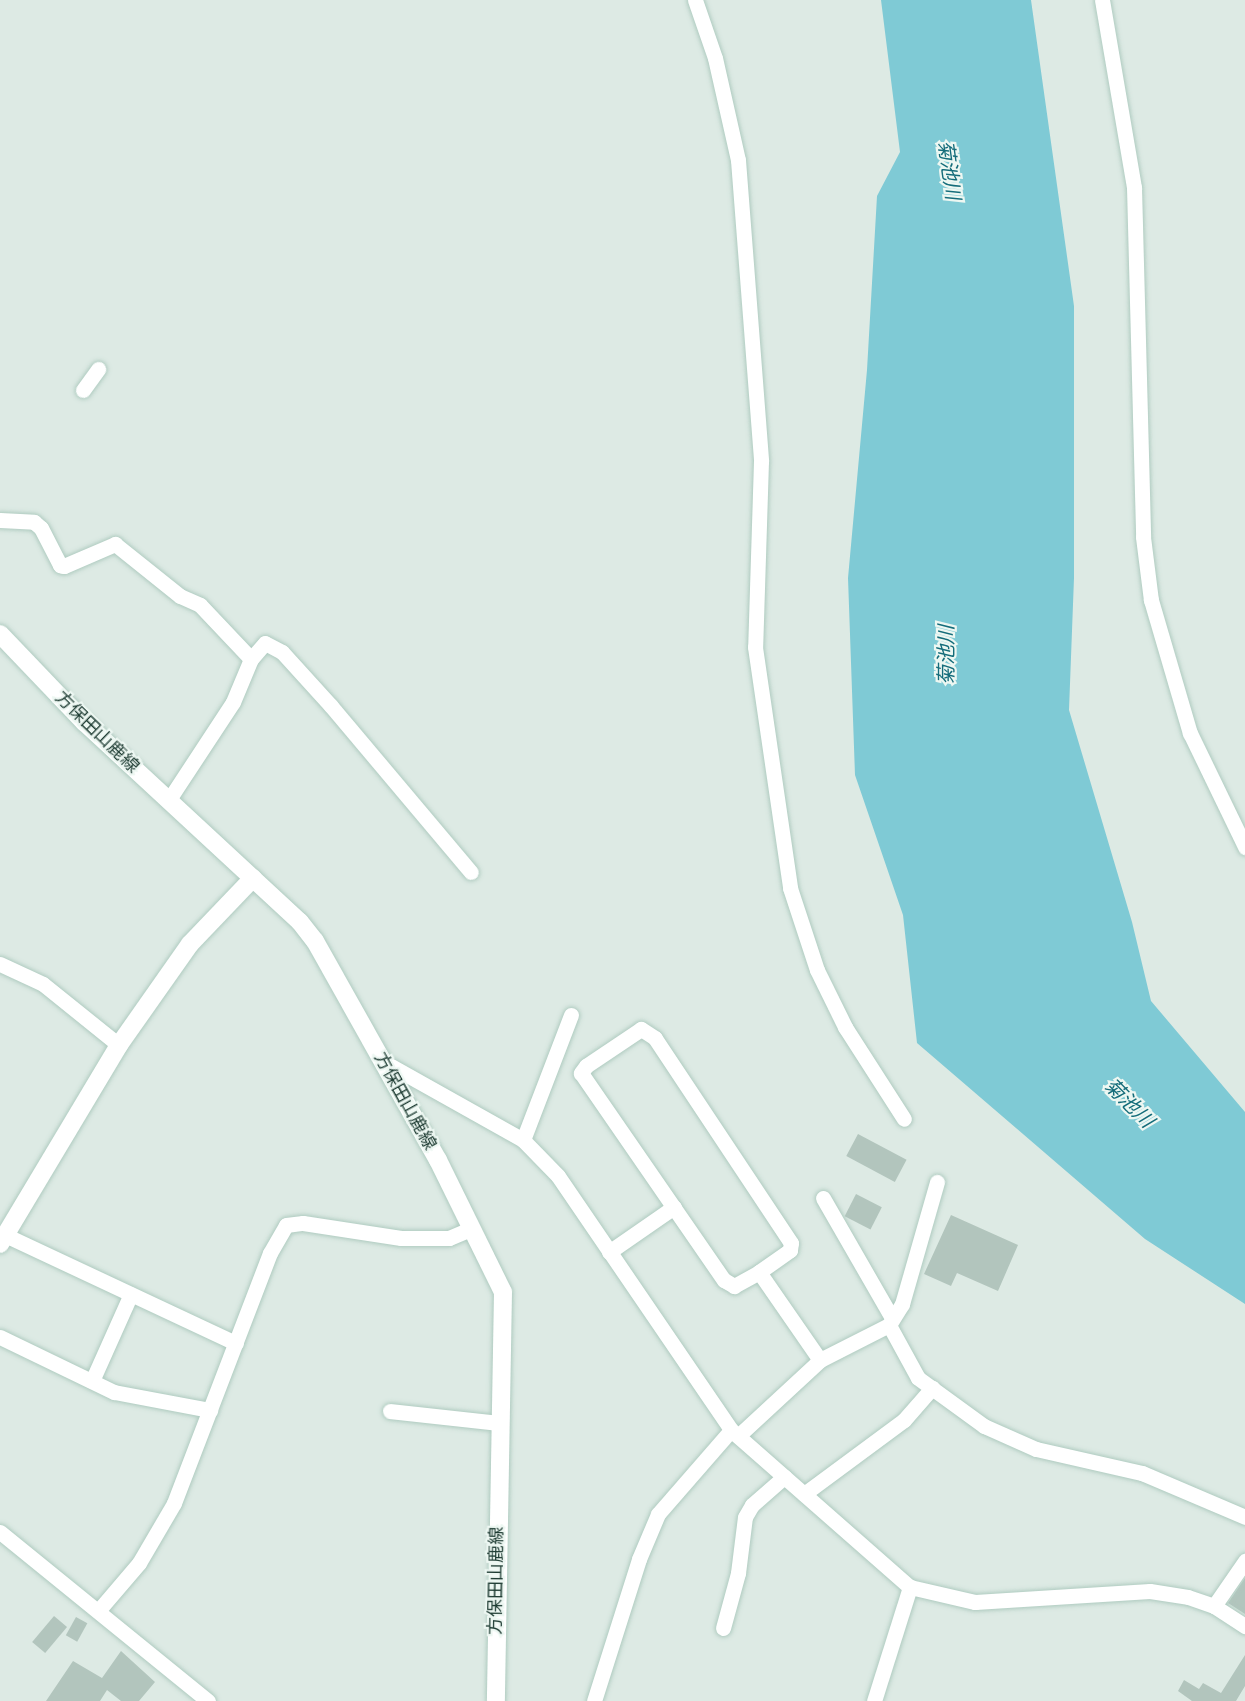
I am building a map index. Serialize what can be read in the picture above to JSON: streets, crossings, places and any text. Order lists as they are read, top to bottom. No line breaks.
{"streets":{"main road":["方保田山鹿線"]},"water":["菊池川"]}
